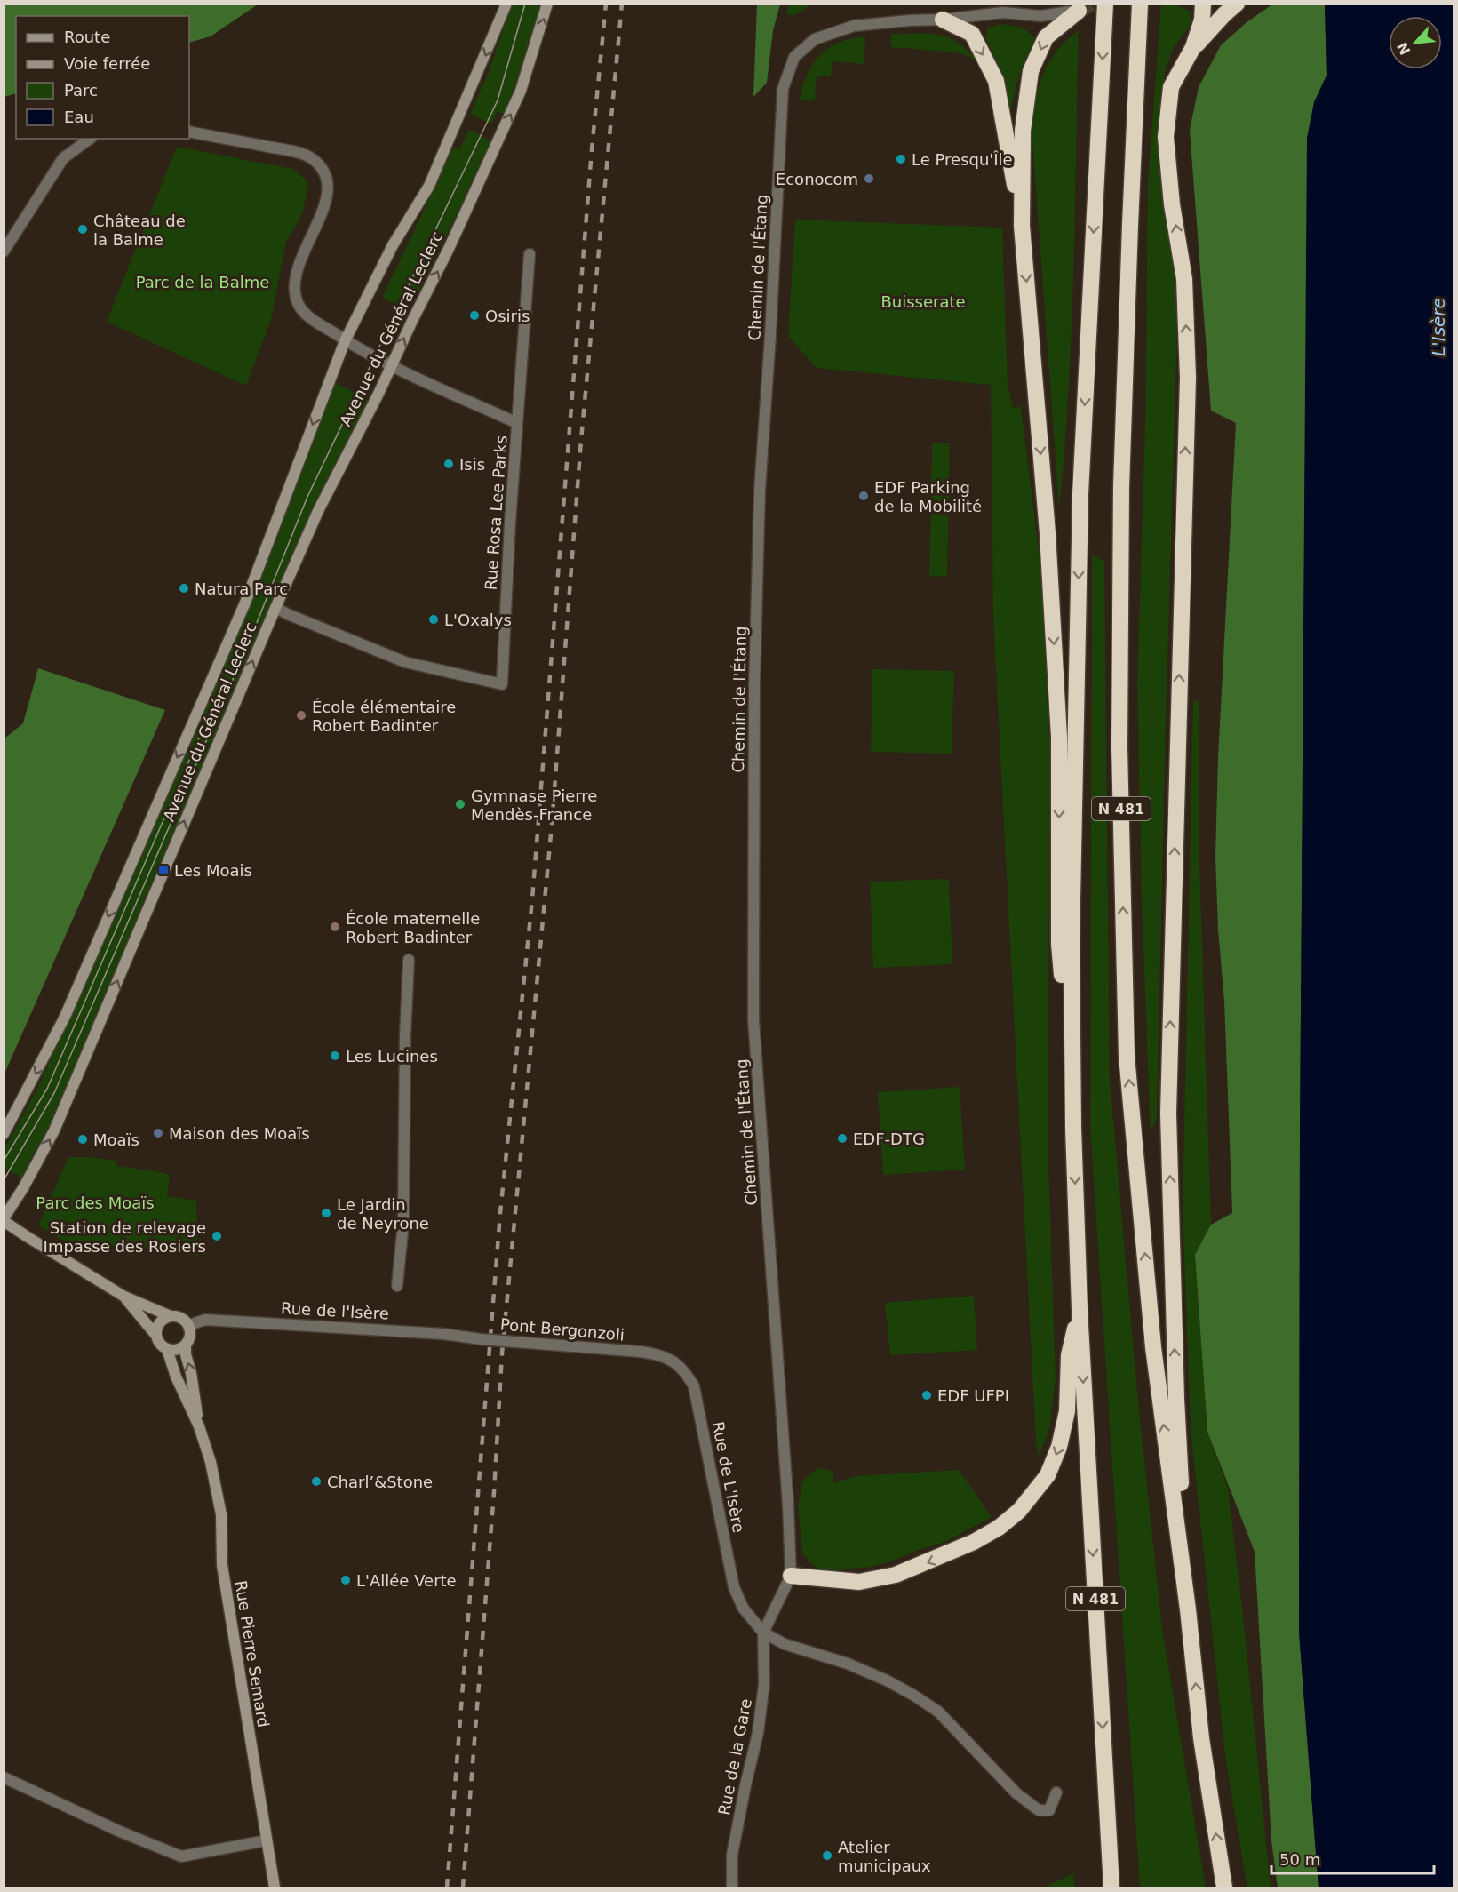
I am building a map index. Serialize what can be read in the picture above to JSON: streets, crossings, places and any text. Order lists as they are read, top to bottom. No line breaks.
{"streets":{"highway":["N 481"],"main road":["Avenue du Général Leclerc","Rue Pierre Semard"],"street":["Chemin de l'Étang","Rue Rosa Lee Parks","Rue de l'Isère","Pont Bergonzoli","Rue de L'Isère","Rue de la Gare"]},"crossings":[["Chemin de l'Étang","Rue de L'Isère"],["Chemin de l'Étang","Rue de la Gare"],["Avenue du Général Leclerc","Rue Rosa Lee Parks"],["Rue de l'Isère","Pont Bergonzoli"],["Rue de l'Isère","Rue Pierre Semard"],["Pont Bergonzoli","Rue de L'Isère"],["Rue de L'Isère","Rue de la Gare"]],"water":["L'Isère"],"parks":["Parc de la Balme","Buisserate","Parc des Moaïs"],"places":{"other":["Le Presqu'Île","Econocom","Château de la Balme","Osiris","Isis","EDF Parking de la Mobilité","Natura Parc","L'Oxalys","École élémentaire Robert Badinter","Gymnase Pierre Mendès-France","École maternelle Robert Badinter","Les Lucines","Maison des Moaïs","EDF-DTG","Moaïs","Le Jardin de Neyrone","Station de relevage Impasse des Rosiers","EDF UFPI","Charl’&Stone","L'Allée Verte","Atelier municipaux"],"transit":["Les Moais"]},"legend":["Route","Voie ferrée","Parc","Eau"],"scale_bar":"50 m","north":"bottom left"}
